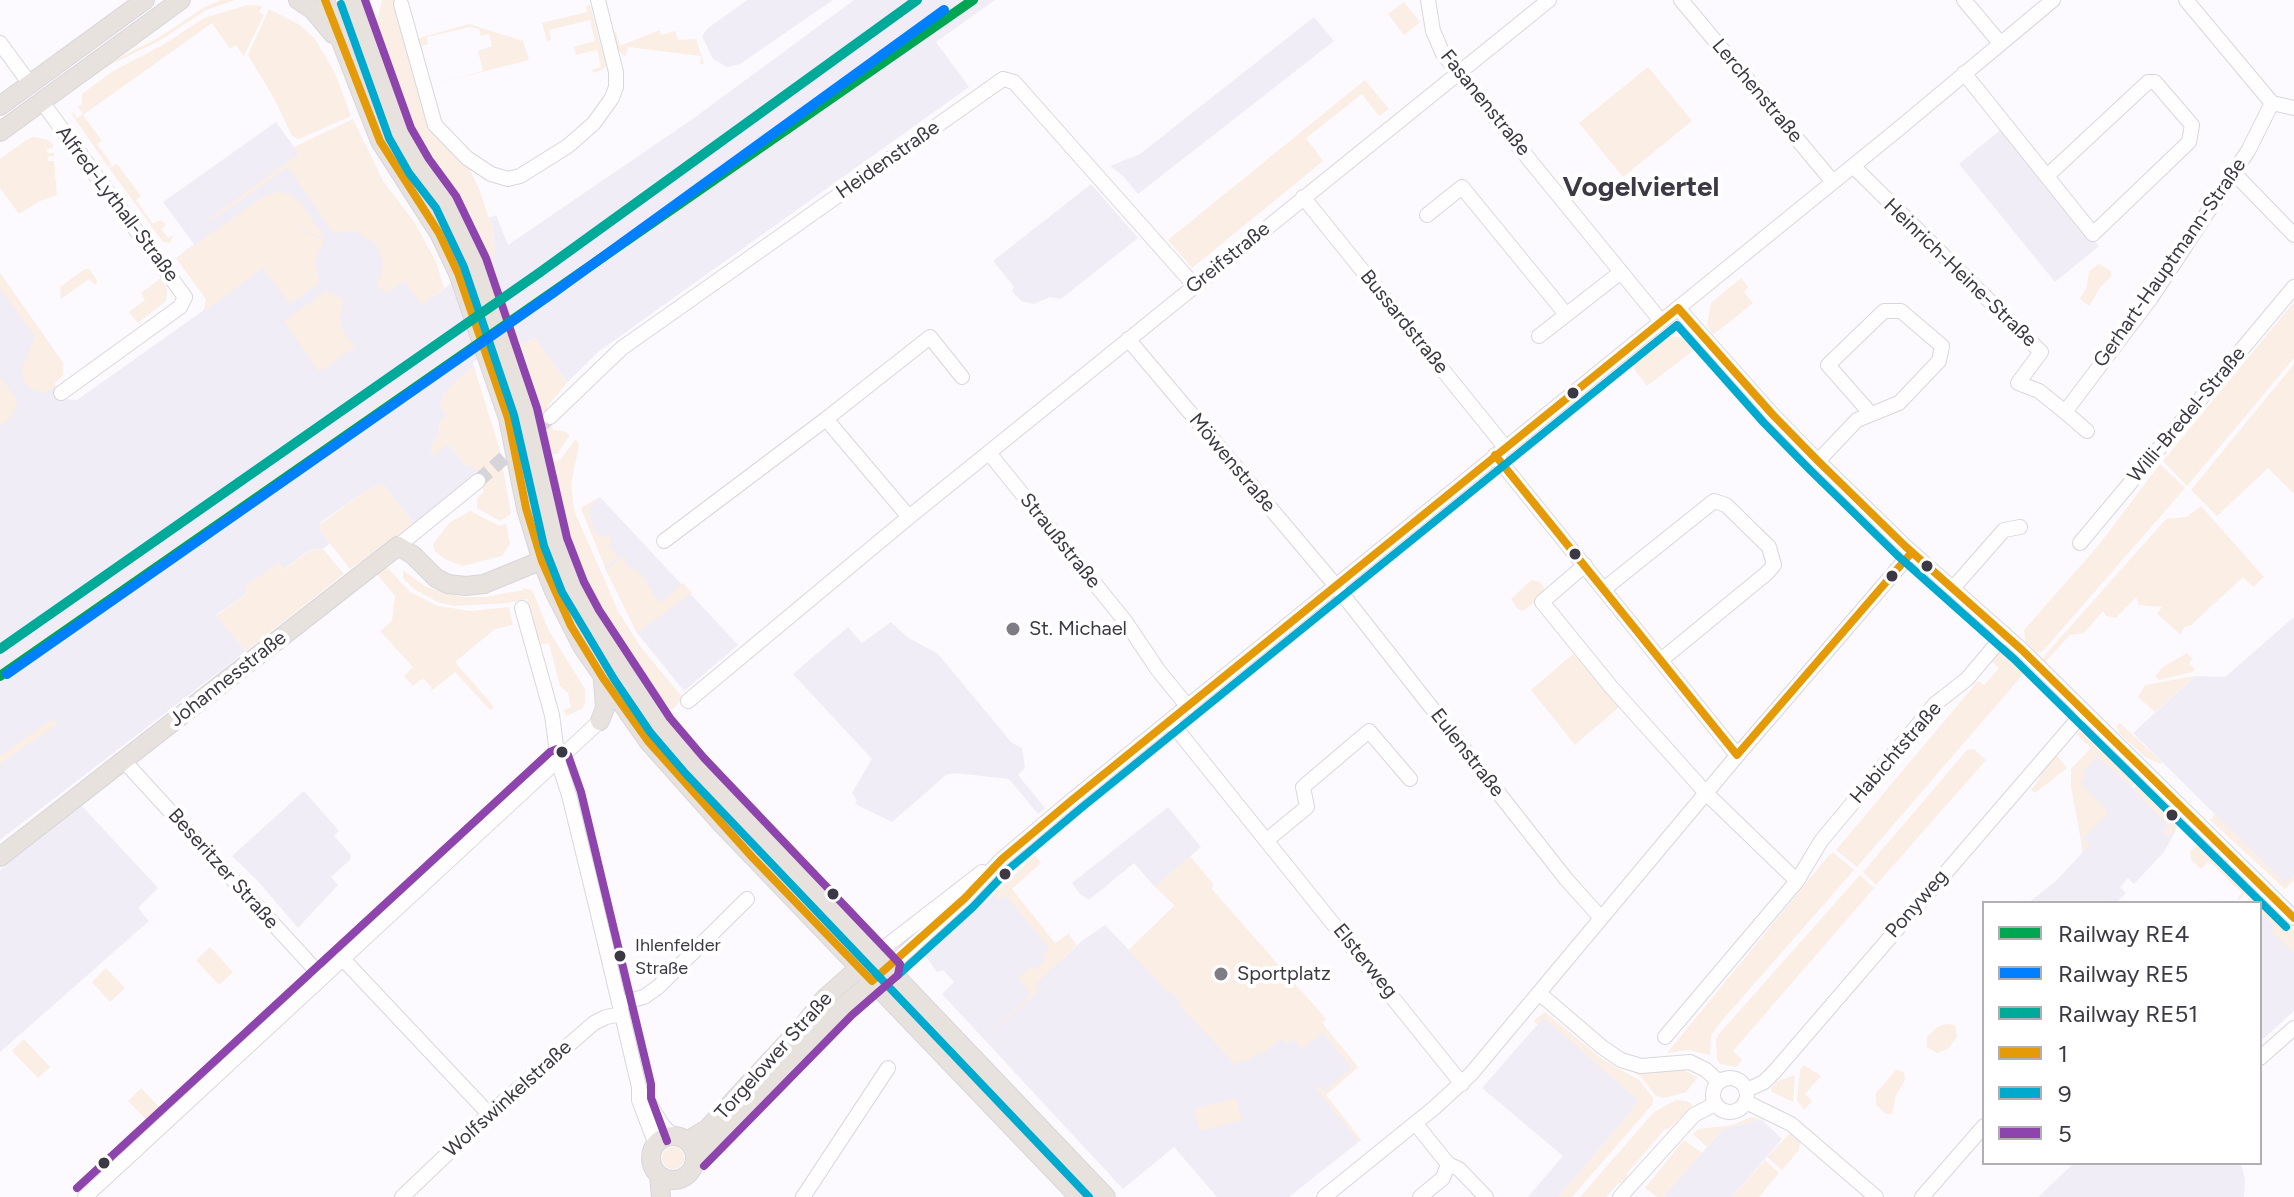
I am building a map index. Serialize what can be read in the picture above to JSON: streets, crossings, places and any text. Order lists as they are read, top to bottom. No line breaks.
{"streets":{"main road":["Johannesstraße","Torgelower Straße"],"street":["Lerchenstraße","Fasanenstraße","Heidenstraße","Alfred-Lythall-Straße","Greifstraße","Gerhart-Hauptmann-Straße","Heinrich-Heine-Straße","Bussardstraße","Willi-Bredel-Straße","Möwenstraße","Straußstraße","Eulenstraße","Habichtstraße","Beseritzer Straße","Ponyweg","Elsterweg","Wolfswinkelstraße"]},"crossings":[["Fasanenstraße","Greifstraße"],["Heidenstraße","Greifstraße"],["Greifstraße","Bussardstraße"],["Greifstraße","Möwenstraße"],["Greifstraße","Straußstraße"],["Gerhart-Hauptmann-Straße","Heinrich-Heine-Straße"],["Möwenstraße","Eulenstraße"],["Johannesstraße","Beseritzer Straße"]],"districts":["Vogelviertel"],"places":["St. Michael","Ihlenfelder Straße","Sportplatz"],"lines":["rail line RE4","rail line RE51","transit line 1","transit line 5","transit line 9","rail line RE5"],"legend":["Railway RE4","Railway RE5","Railway RE51","1","9","5"]}
